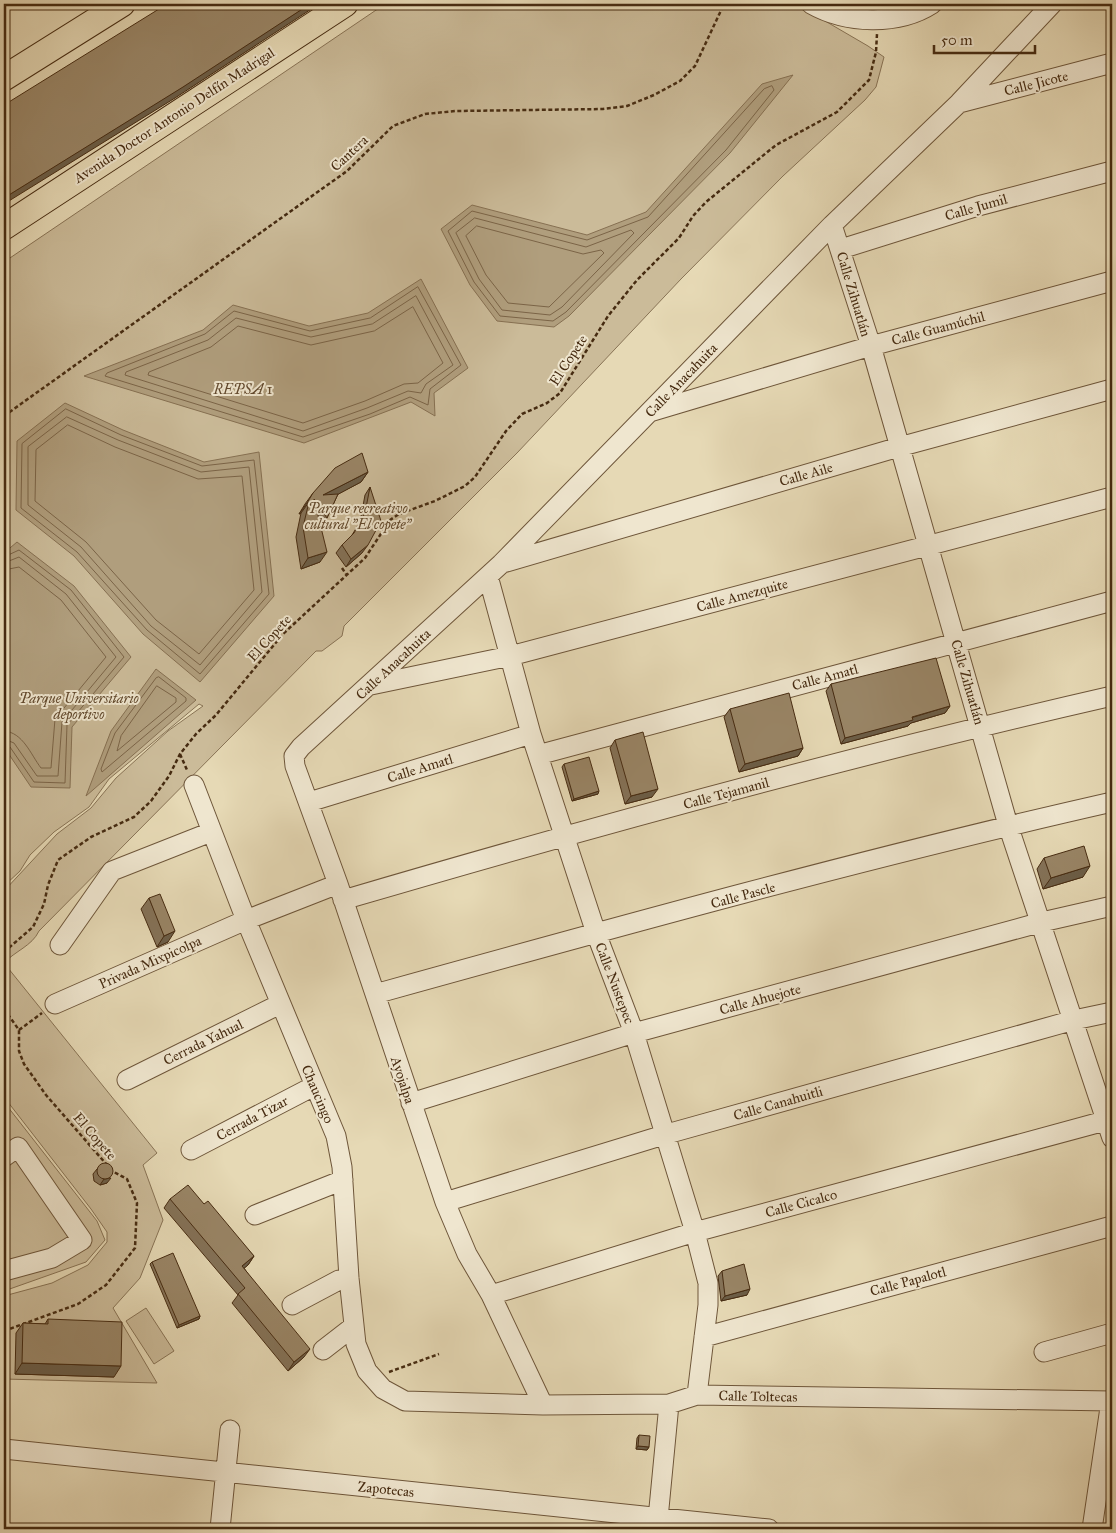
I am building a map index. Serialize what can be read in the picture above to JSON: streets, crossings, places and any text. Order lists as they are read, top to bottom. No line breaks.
{"streets":{"main road":["Avenida Doctor Antonio Delfín Madrigal"],"street":["Calle Jicote","Calle Jumil","Calle Zihuatlán","Calle Guamúchil","Calle Anacahuita","Calle Aile","Calle Amezquite","Calle Amatl","Calle Tejamanil","Calle Pascle","Privada Mixpicolpa","Calle Nustepec","Calle Ahuejote","Cerrada Yahual","Ayojalpa","Chaucingo","Calle Canahuitli","Cerrada Tizar","Calle Cicalco","Calle Papalotl","Calle Toltecas","Zapotecas"],"path":["Cantera","El Copete"]},"crossings":[["Calle Jicote","Calle Anacahuita"],["Calle Jumil","Calle Zihuatlán"],["Calle Zihuatlán","Calle Guamúchil"],["Calle Zihuatlán","Calle Anacahuita"],["Calle Zihuatlán","Calle Aile"],["Calle Zihuatlán","Calle Amezquite"],["Calle Zihuatlán","Calle Amatl"],["Calle Zihuatlán","Calle Tejamanil"],["Calle Zihuatlán","Calle Pascle"],["Calle Zihuatlán","Calle Ahuejote"],["Calle Zihuatlán","Calle Canahuitli"],["Calle Zihuatlán","Calle Cicalco"],["Calle Guamúchil","Calle Anacahuita"],["Calle Anacahuita","Calle Aile"],["Calle Anacahuita","Calle Amezquite"],["Calle Anacahuita","Calle Nustepec"],["Calle Anacahuita","Ayojalpa"],["Calle Aile","Calle Nustepec"],["Calle Amezquite","Calle Nustepec"],["Calle Amatl","Calle Nustepec"],["Calle Amatl","Ayojalpa"],["Calle Tejamanil","Privada Mixpicolpa"],["Calle Tejamanil","Calle Nustepec"],["Calle Tejamanil","Ayojalpa"],["Calle Tejamanil","Chaucingo"],["Calle Pascle","Calle Nustepec"],["Calle Pascle","Ayojalpa"],["Privada Mixpicolpa","Chaucingo"],["Calle Nustepec","Calle Ahuejote"],["Calle Nustepec","Calle Canahuitli"],["Calle Nustepec","Calle Cicalco"],["Calle Nustepec","Calle Papalotl"],["Calle Nustepec","Calle Toltecas"],["Calle Ahuejote","Ayojalpa"],["Cerrada Yahual","Chaucingo"],["Ayojalpa","Calle Canahuitli"],["Ayojalpa","Calle Cicalco"],["Ayojalpa","Calle Toltecas"],["Chaucingo","Cerrada Tizar"],["Chaucingo","Calle Toltecas"]],"parks":["REPSA 1","Parque recreativo cultural \"El copete\"","Parque Universitario deportivo"],"scale_bar":"50 m"}
